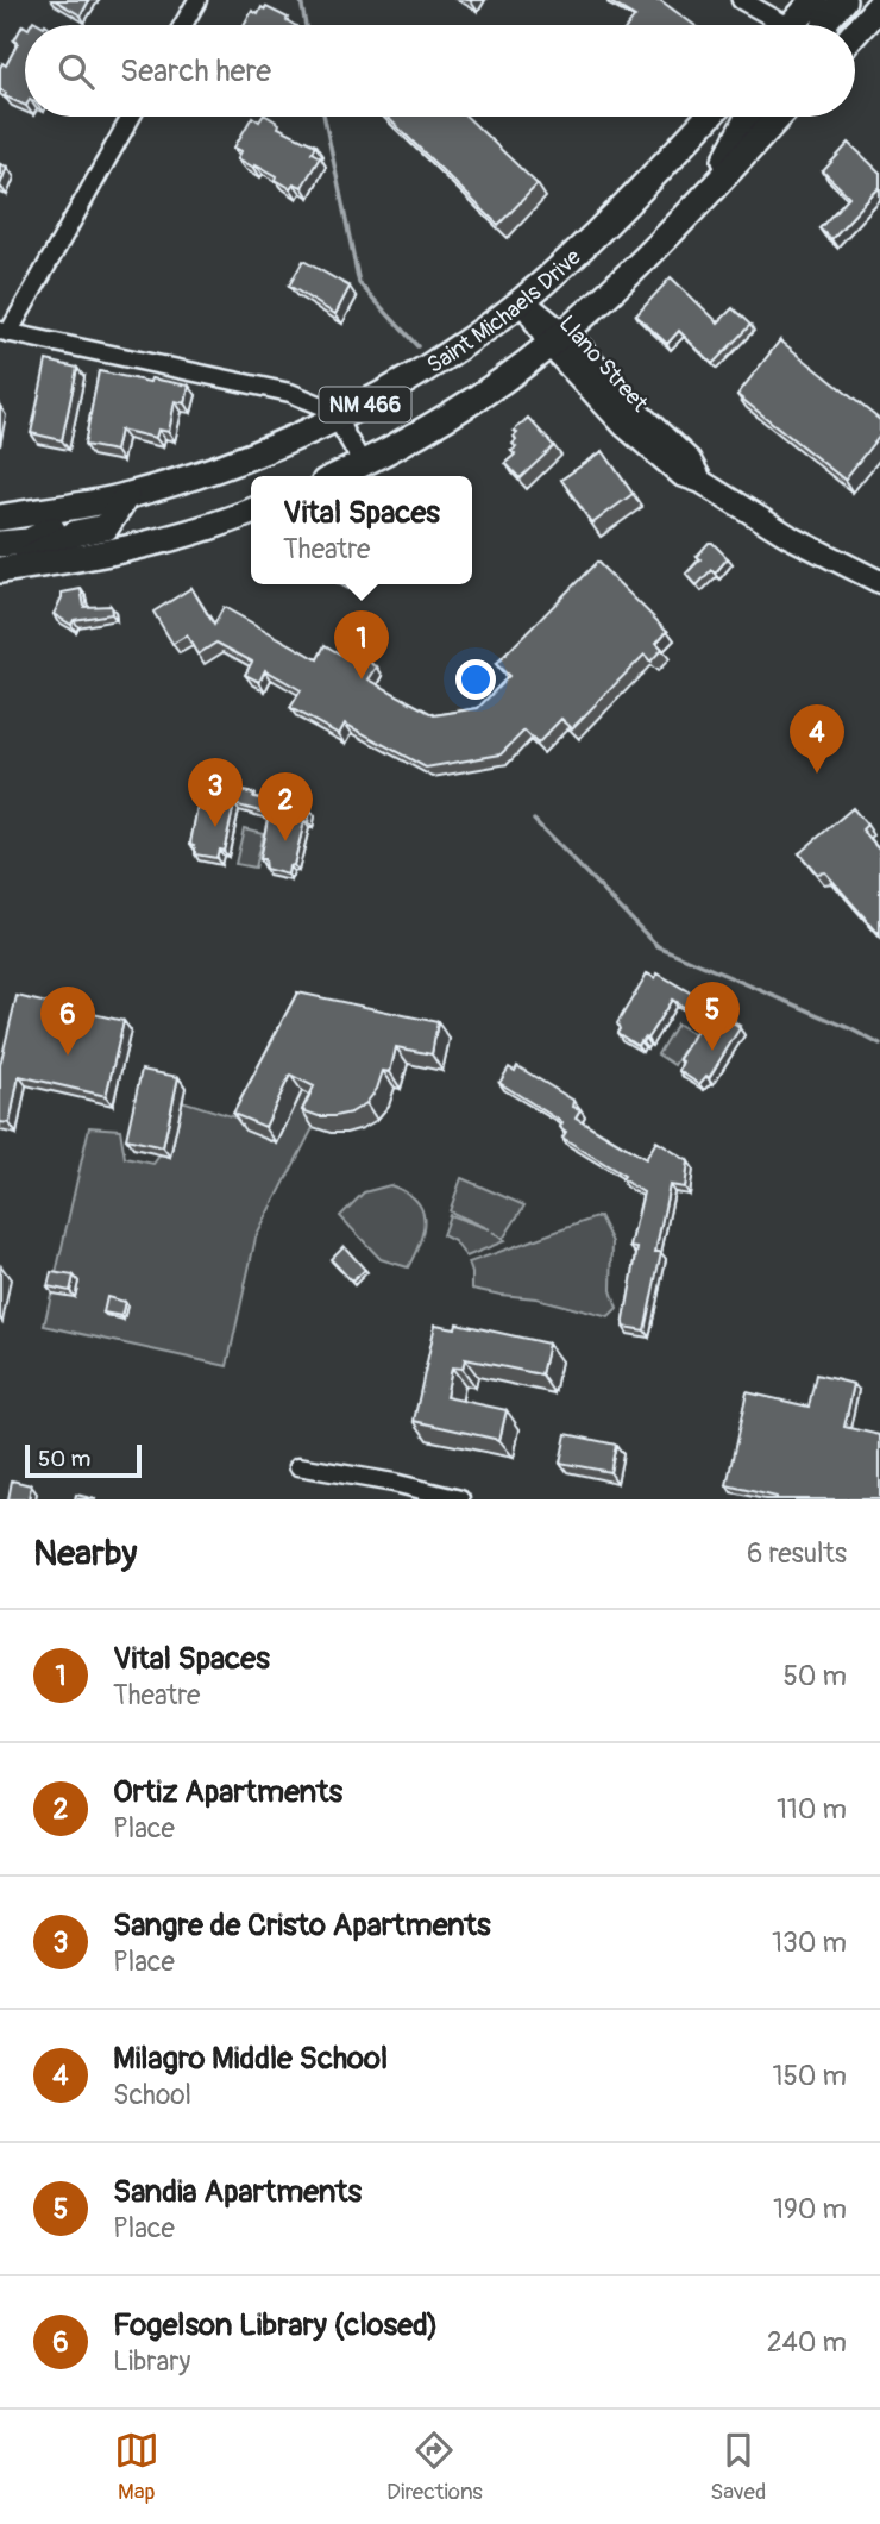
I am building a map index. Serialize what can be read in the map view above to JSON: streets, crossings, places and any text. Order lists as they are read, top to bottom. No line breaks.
{"streets":{"main road":["Saint Michaels Drive","NM 466"],"street":["Llano Street"]},"crossings":[["Saint Michaels Drive","Llano Street"],["Llano Street","NM 466"]],"scale_bar":"50 m","page":{"search":"Search here","popup":["Vital Spaces","Theatre"],"pins":["1","4","3","2","5","6"],"scale":"50 m","heading":["Nearby","6 results"],"list":[{"mark":"1","name":"Vital Spaces","note":"Theatre","value":"50 m"},{"mark":"2","name":"Ortiz Apartments","note":"Place","value":"110 m"},{"mark":"3","name":"Sangre de Cristo Apartments","note":"Place","value":"130 m"},{"mark":"4","name":"Milagro Middle School","note":"School","value":"150 m"},{"mark":"5","name":"Sandia Apartments","note":"Place","value":"190 m"},{"mark":"6","name":"Fogelson Library (closed)","note":"Library","value":"240 m"}],"nav":["Map","Directions","Saved"]}}
